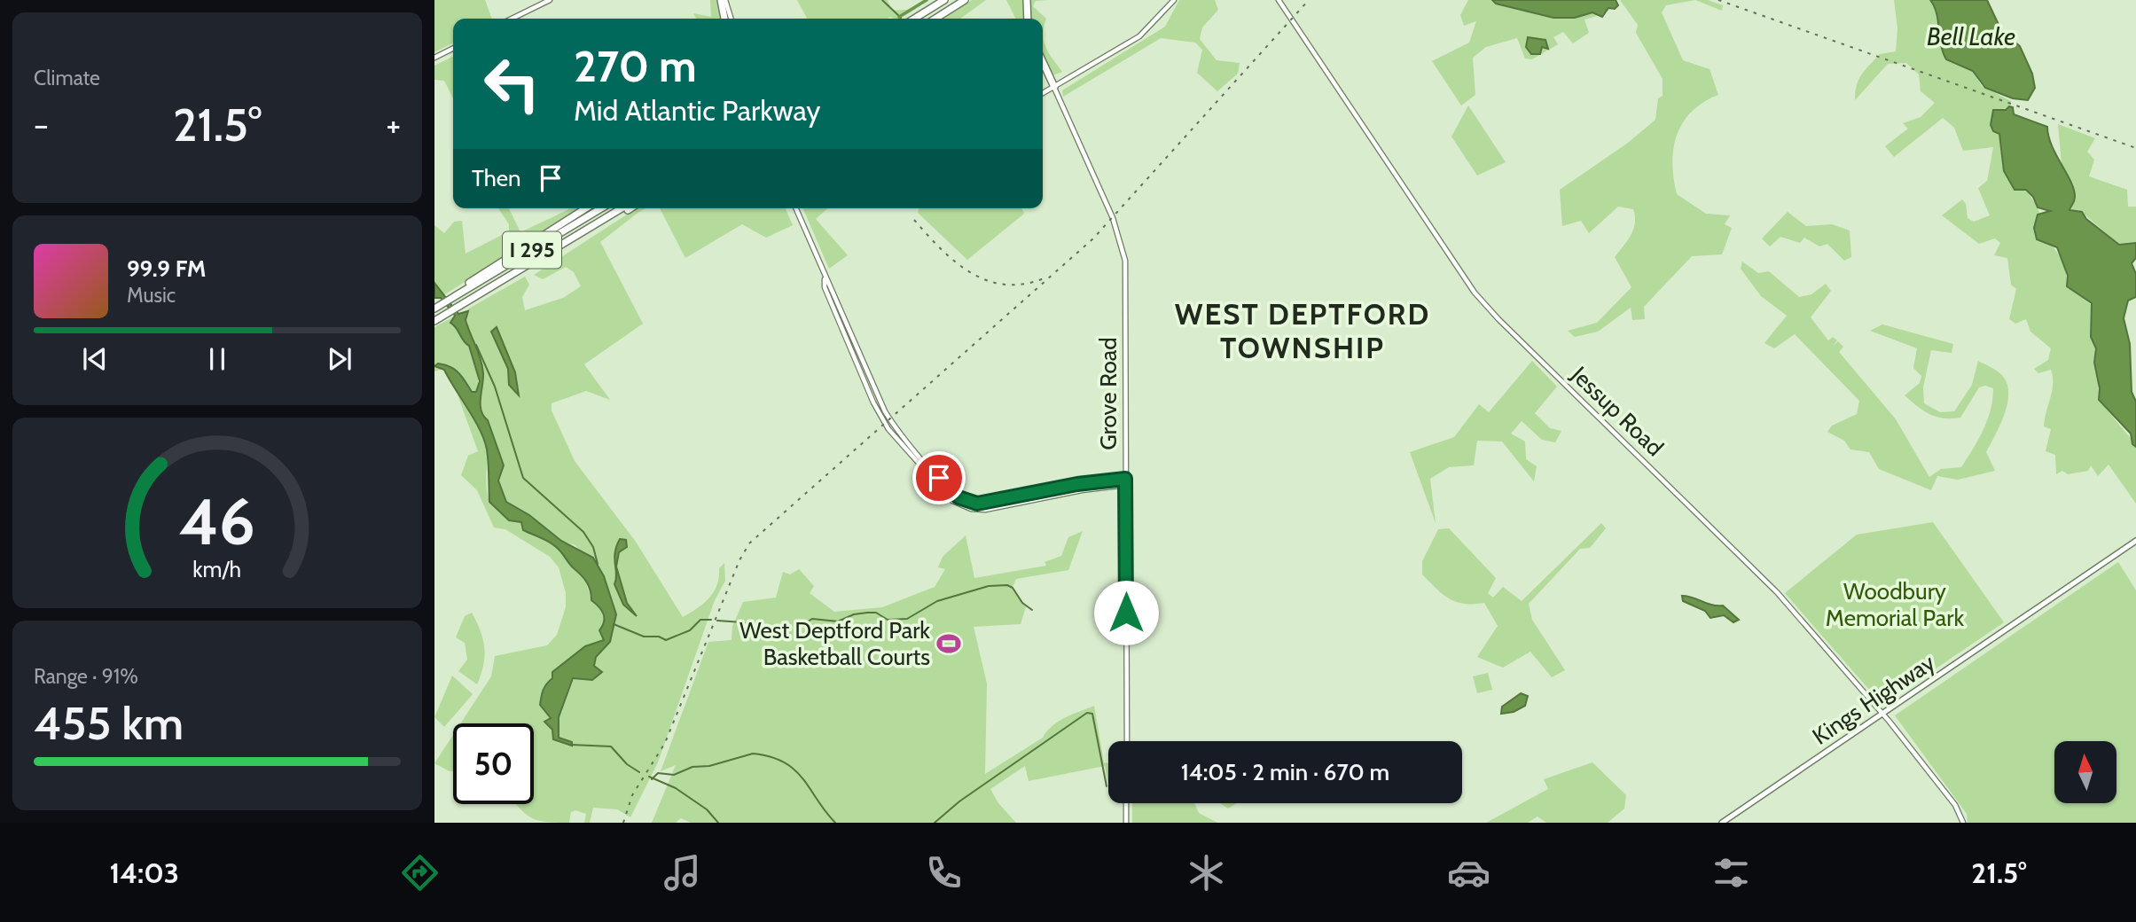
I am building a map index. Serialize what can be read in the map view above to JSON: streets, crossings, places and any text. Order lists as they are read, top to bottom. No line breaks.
{"streets":{"highway":["I 295"],"main road":["Kings Highway"],"street":["Grove Road","Jessup Road"]},"crossings":[["Jessup Road","Kings Highway"]],"districts":["WEST DEPTFORD TOWNSHIP"],"water":["Bell Lake"],"parks":["Woodbury Memorial Park"],"places":{"sports":["West Deptford Park Basketball Courts"]},"north":"top","page":{"tile":["Climate",["Range · 91%","455 km"]],"turn":["270 m","Mid Atlantic Parkway"],"heat":["−","21.5°","+"],"then":"Then","song":["99.9 FM","Music"],"limit":"50","trip":"14:05 · 2 min · 670 m","tabs":["14:03","21.5°"],"gauge":["46","km/h"]}}
